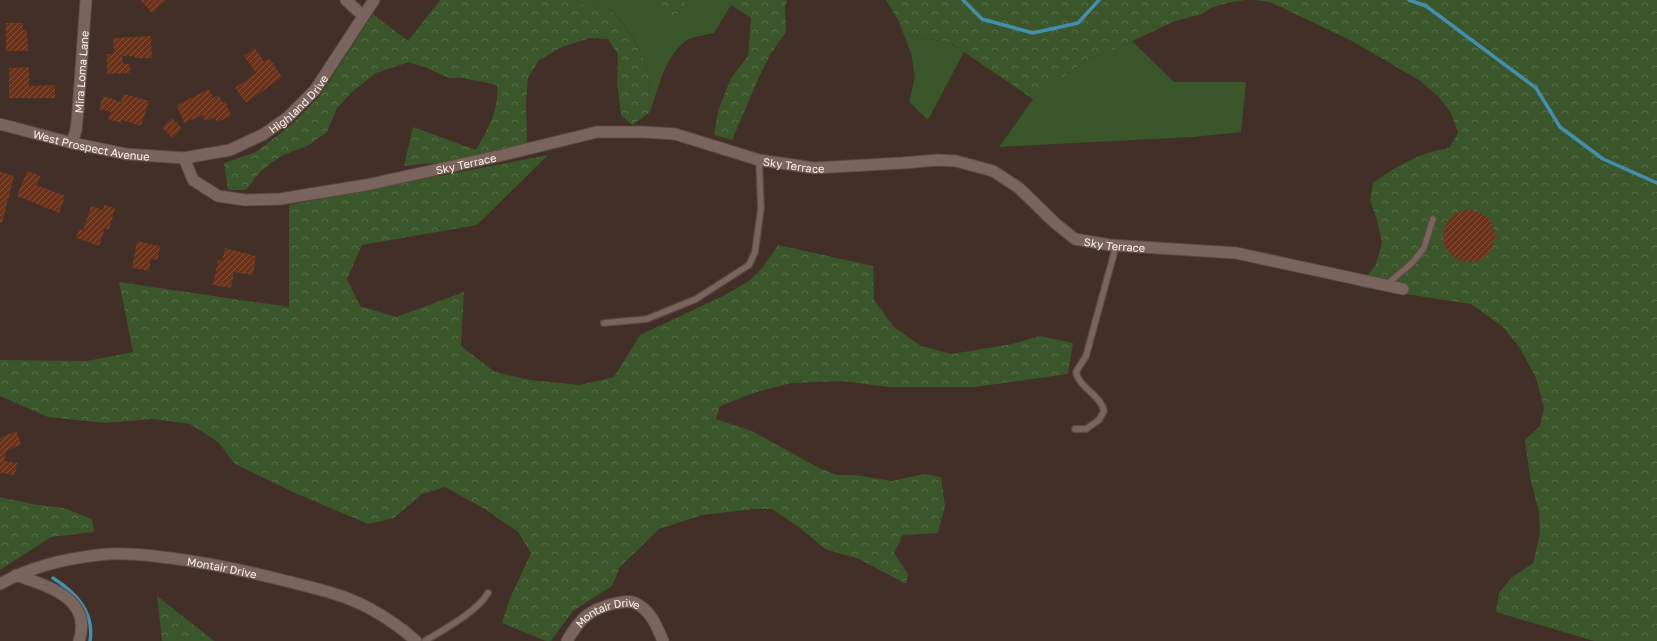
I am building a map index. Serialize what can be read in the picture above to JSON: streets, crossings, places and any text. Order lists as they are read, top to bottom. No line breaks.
{"streets":{"street":["Mira Loma Lane","Highland Drive","West Prospect Avenue","Sky Terrace","Montair Drive"]},"crossings":[["Mira Loma Lane","West Prospect Avenue"],["Highland Drive","West Prospect Avenue"],["Highland Drive","Sky Terrace"],["West Prospect Avenue","Sky Terrace"]]}
